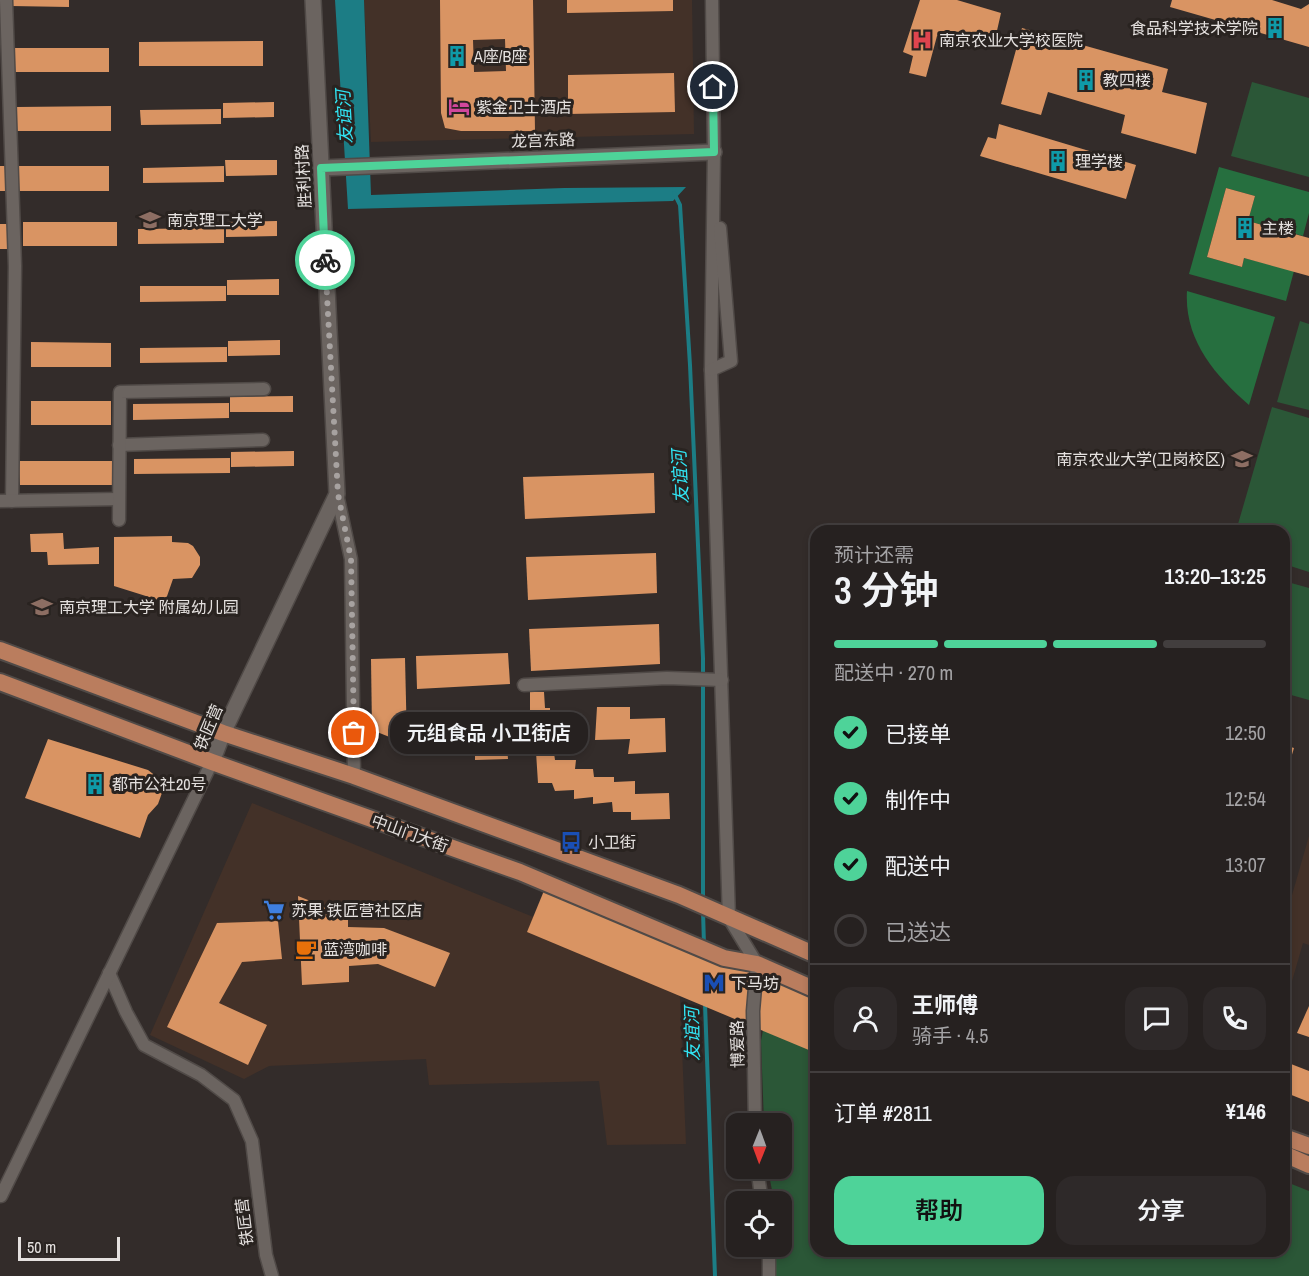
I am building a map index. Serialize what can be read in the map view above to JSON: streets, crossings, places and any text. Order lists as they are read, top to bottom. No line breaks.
{"streets":{"main road":["中山门大街"],"street":["龙宫东路","胜利村路","铁匠营","博爱路"]},"crossings":[["龙宫东路","胜利村路"],["胜利村路","铁匠营"],["铁匠营","中山门大街"],["中山门大街","博爱路"]],"water":["友谊河"],"places":{"building":["食品科学技术学院","A座/B座","教四楼","理学楼","主楼","都市公社20号"],"hospital":["南京农业大学校医院"],"hotel":["紫金卫士酒店"],"school or university":["南京理工大学","南京农业大学(卫岗校区)","南京理工大学 附属幼儿园"],"other":["元组食品 小卫街店"],"bus stop":["小卫街"],"supermarket":["苏果 铁匠营社区店"],"cafe":["蓝湾咖啡"],"metro station":["下马坊"]},"scale_bar":"50 m","north":"bottom","page":{"heading":["3 分钟","预计还需","13:20–13:25"],"panel":["王师傅","骑手 · 4.5","订单 #2811","¥146"],"bar":"配送中 · 270 m","list":[["已接单","12:50"],["制作中","12:54"],["配送中","13:07"],"已送达"],"bubble":"元组食品 小卫街店","buttons":["帮助","分享"],"scale":"50 m"}}
